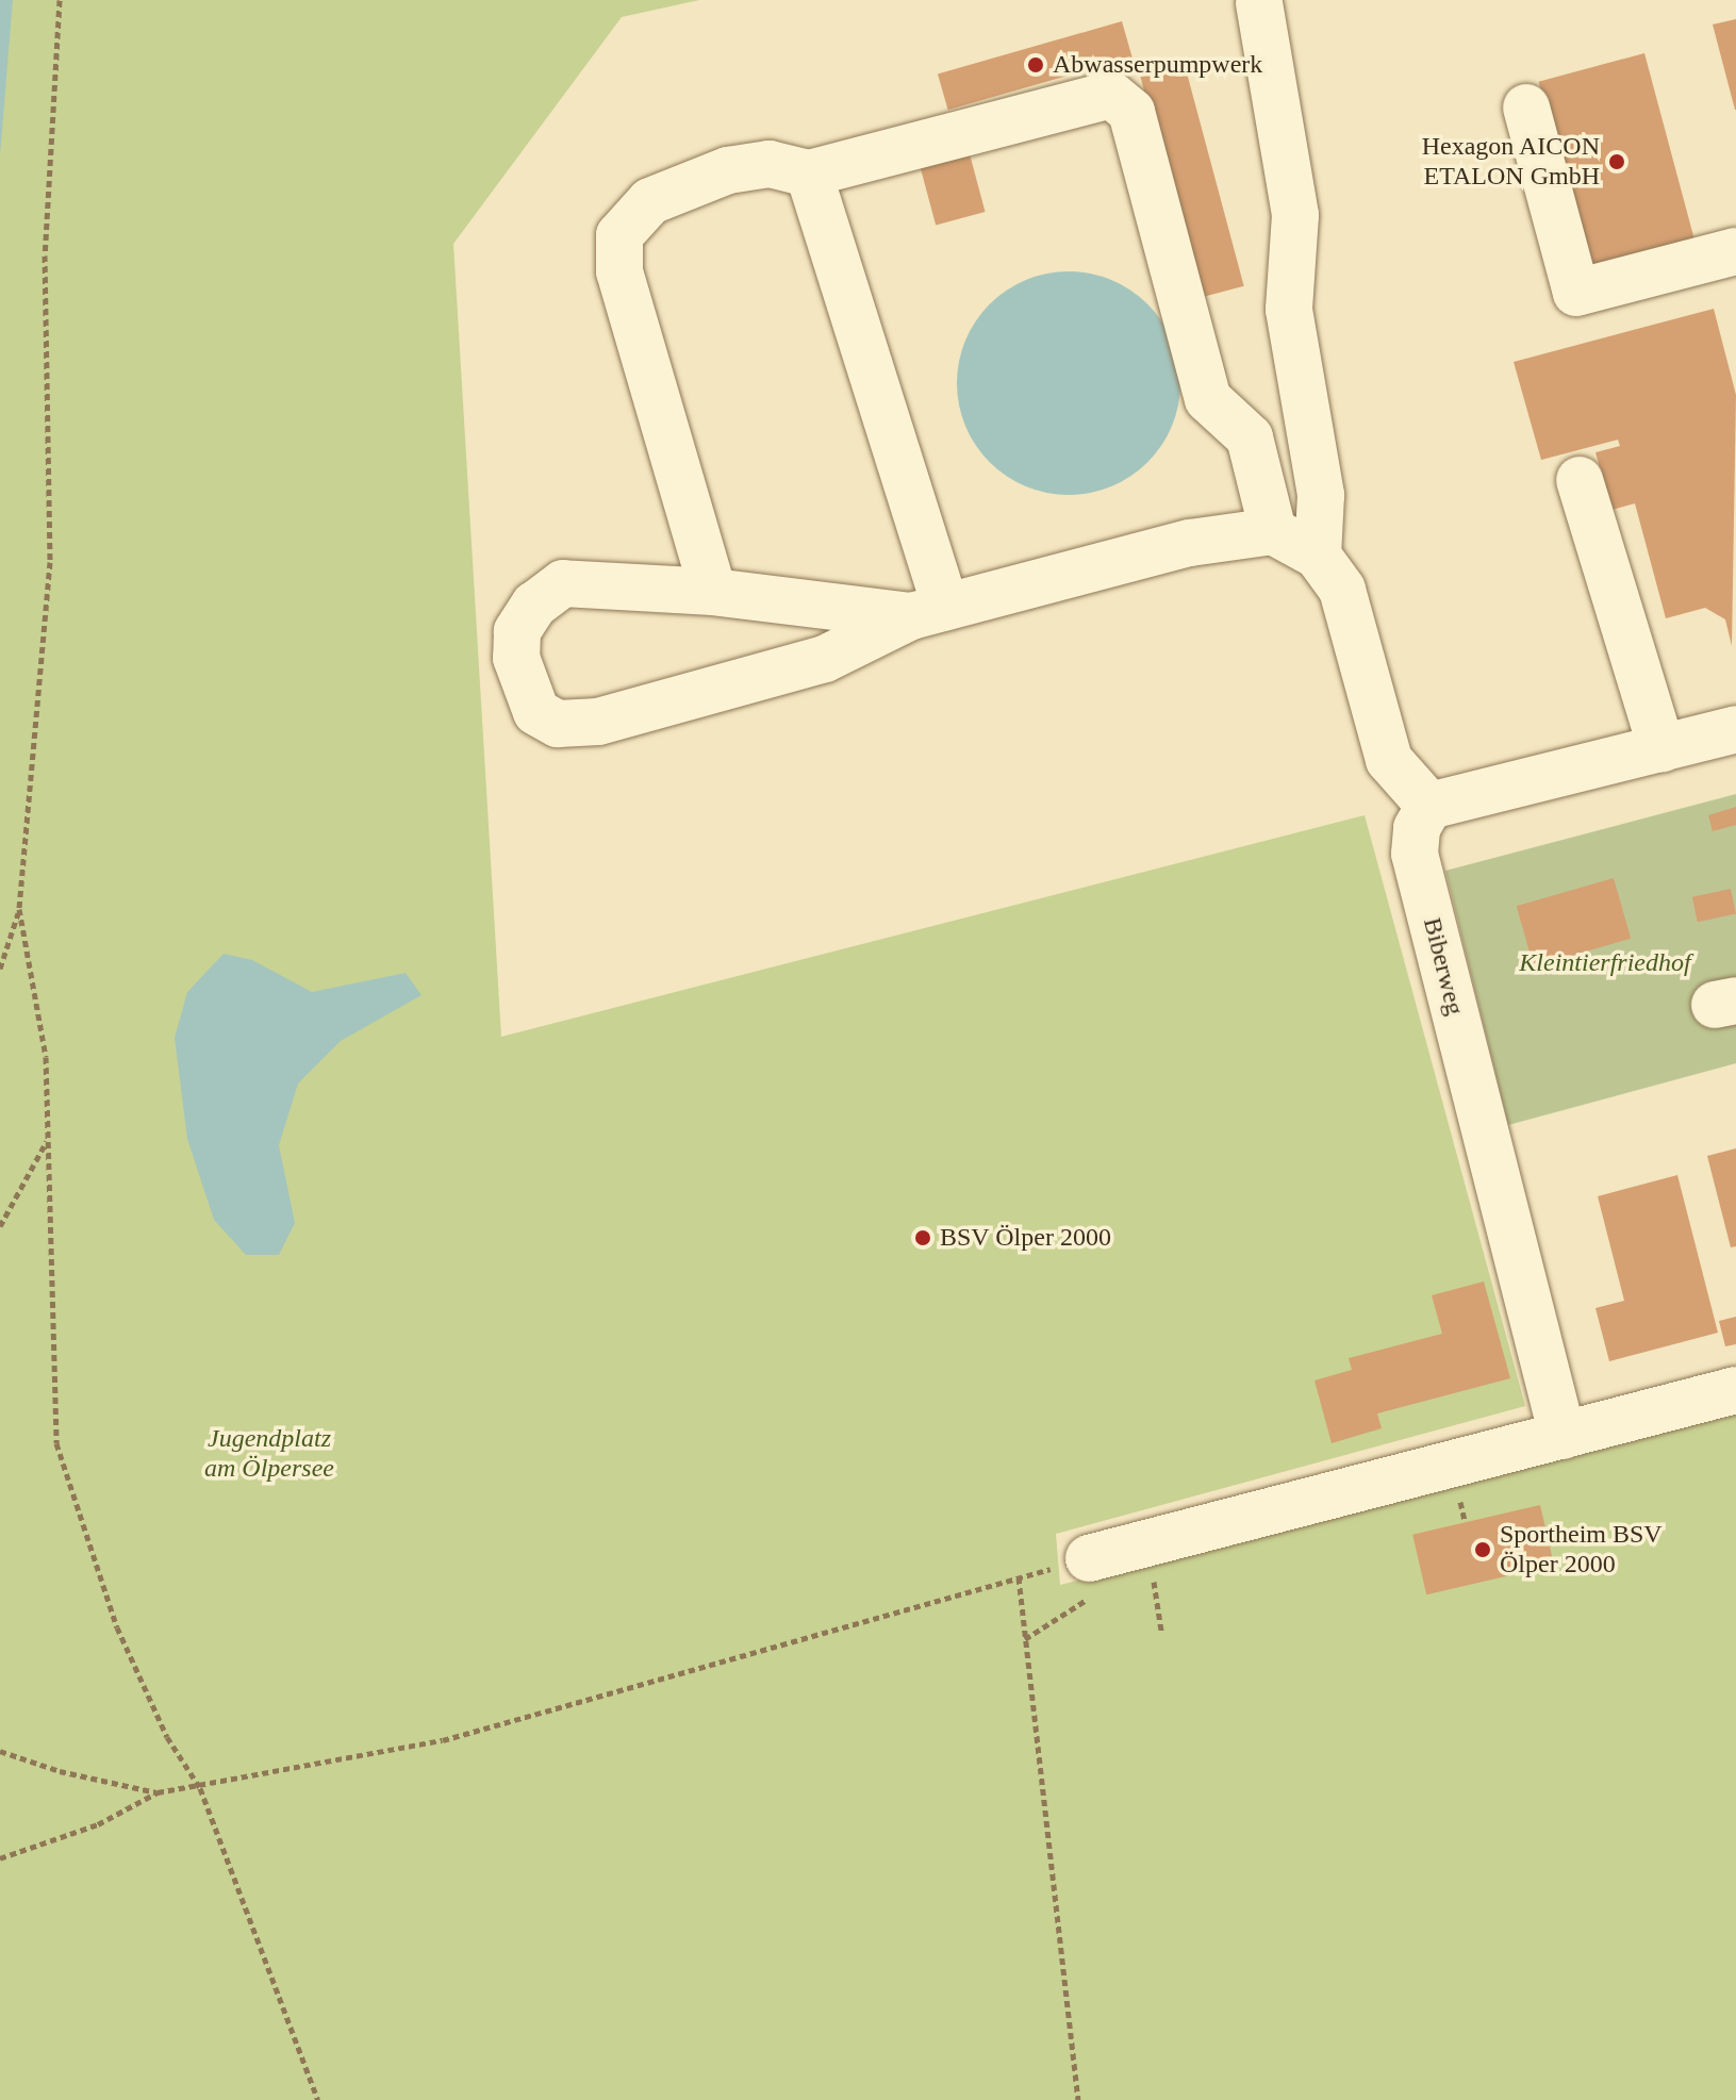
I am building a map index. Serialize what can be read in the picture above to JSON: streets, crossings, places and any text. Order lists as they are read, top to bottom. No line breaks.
{"streets":{"street":["Biberweg"]},"parks":["Kleintierfriedhof","Jugendplatz am Ölpersee"],"places":["Abwasserpumpwerk","Hexagon AICON ETALON GmbH","BSV Ölper 2000","Sportheim BSV Ölper 2000"]}
